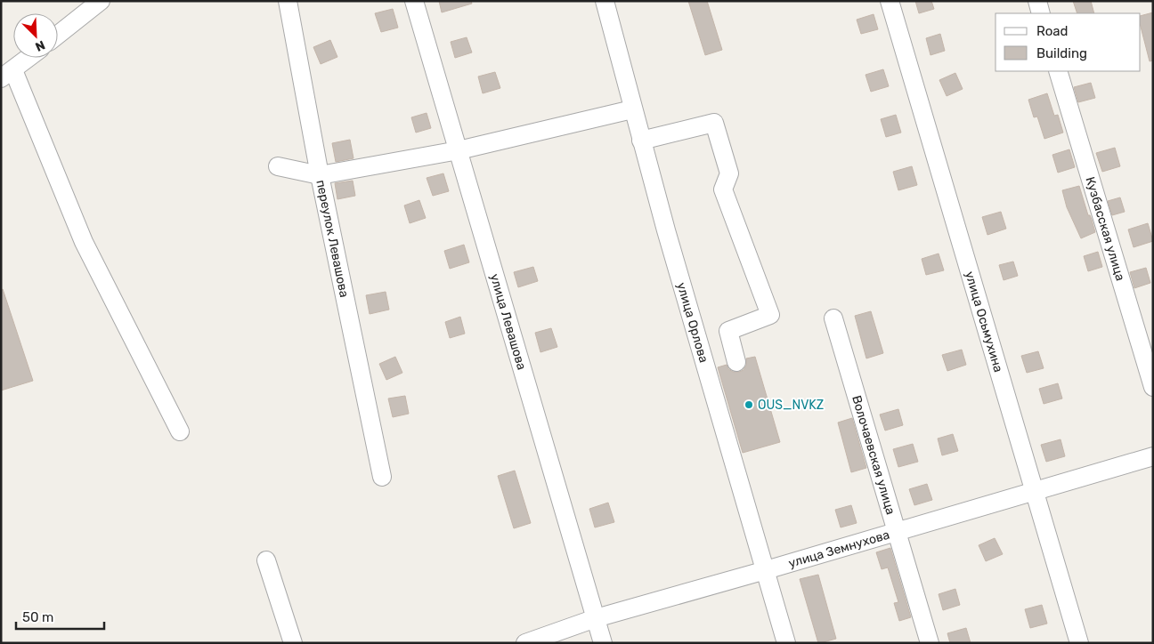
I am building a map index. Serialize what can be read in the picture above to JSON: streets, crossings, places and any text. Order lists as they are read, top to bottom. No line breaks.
{"streets":{"street":["Кузбасская улица","переулок Левашова","улица Левашова","улица Осьмухина","улица Орлова","Волочаевская улица","улица Земнухова"]},"crossings":[["улица Левашова","улица Земнухова"],["улица Осьмухина","улица Земнухова"],["улица Орлова","улица Земнухова"],["Волочаевская улица","улица Земнухова"]],"places":["OUS_NVKZ"],"legend":["Road","Building"],"scale_bar":"50 m","north":"bottom right"}
